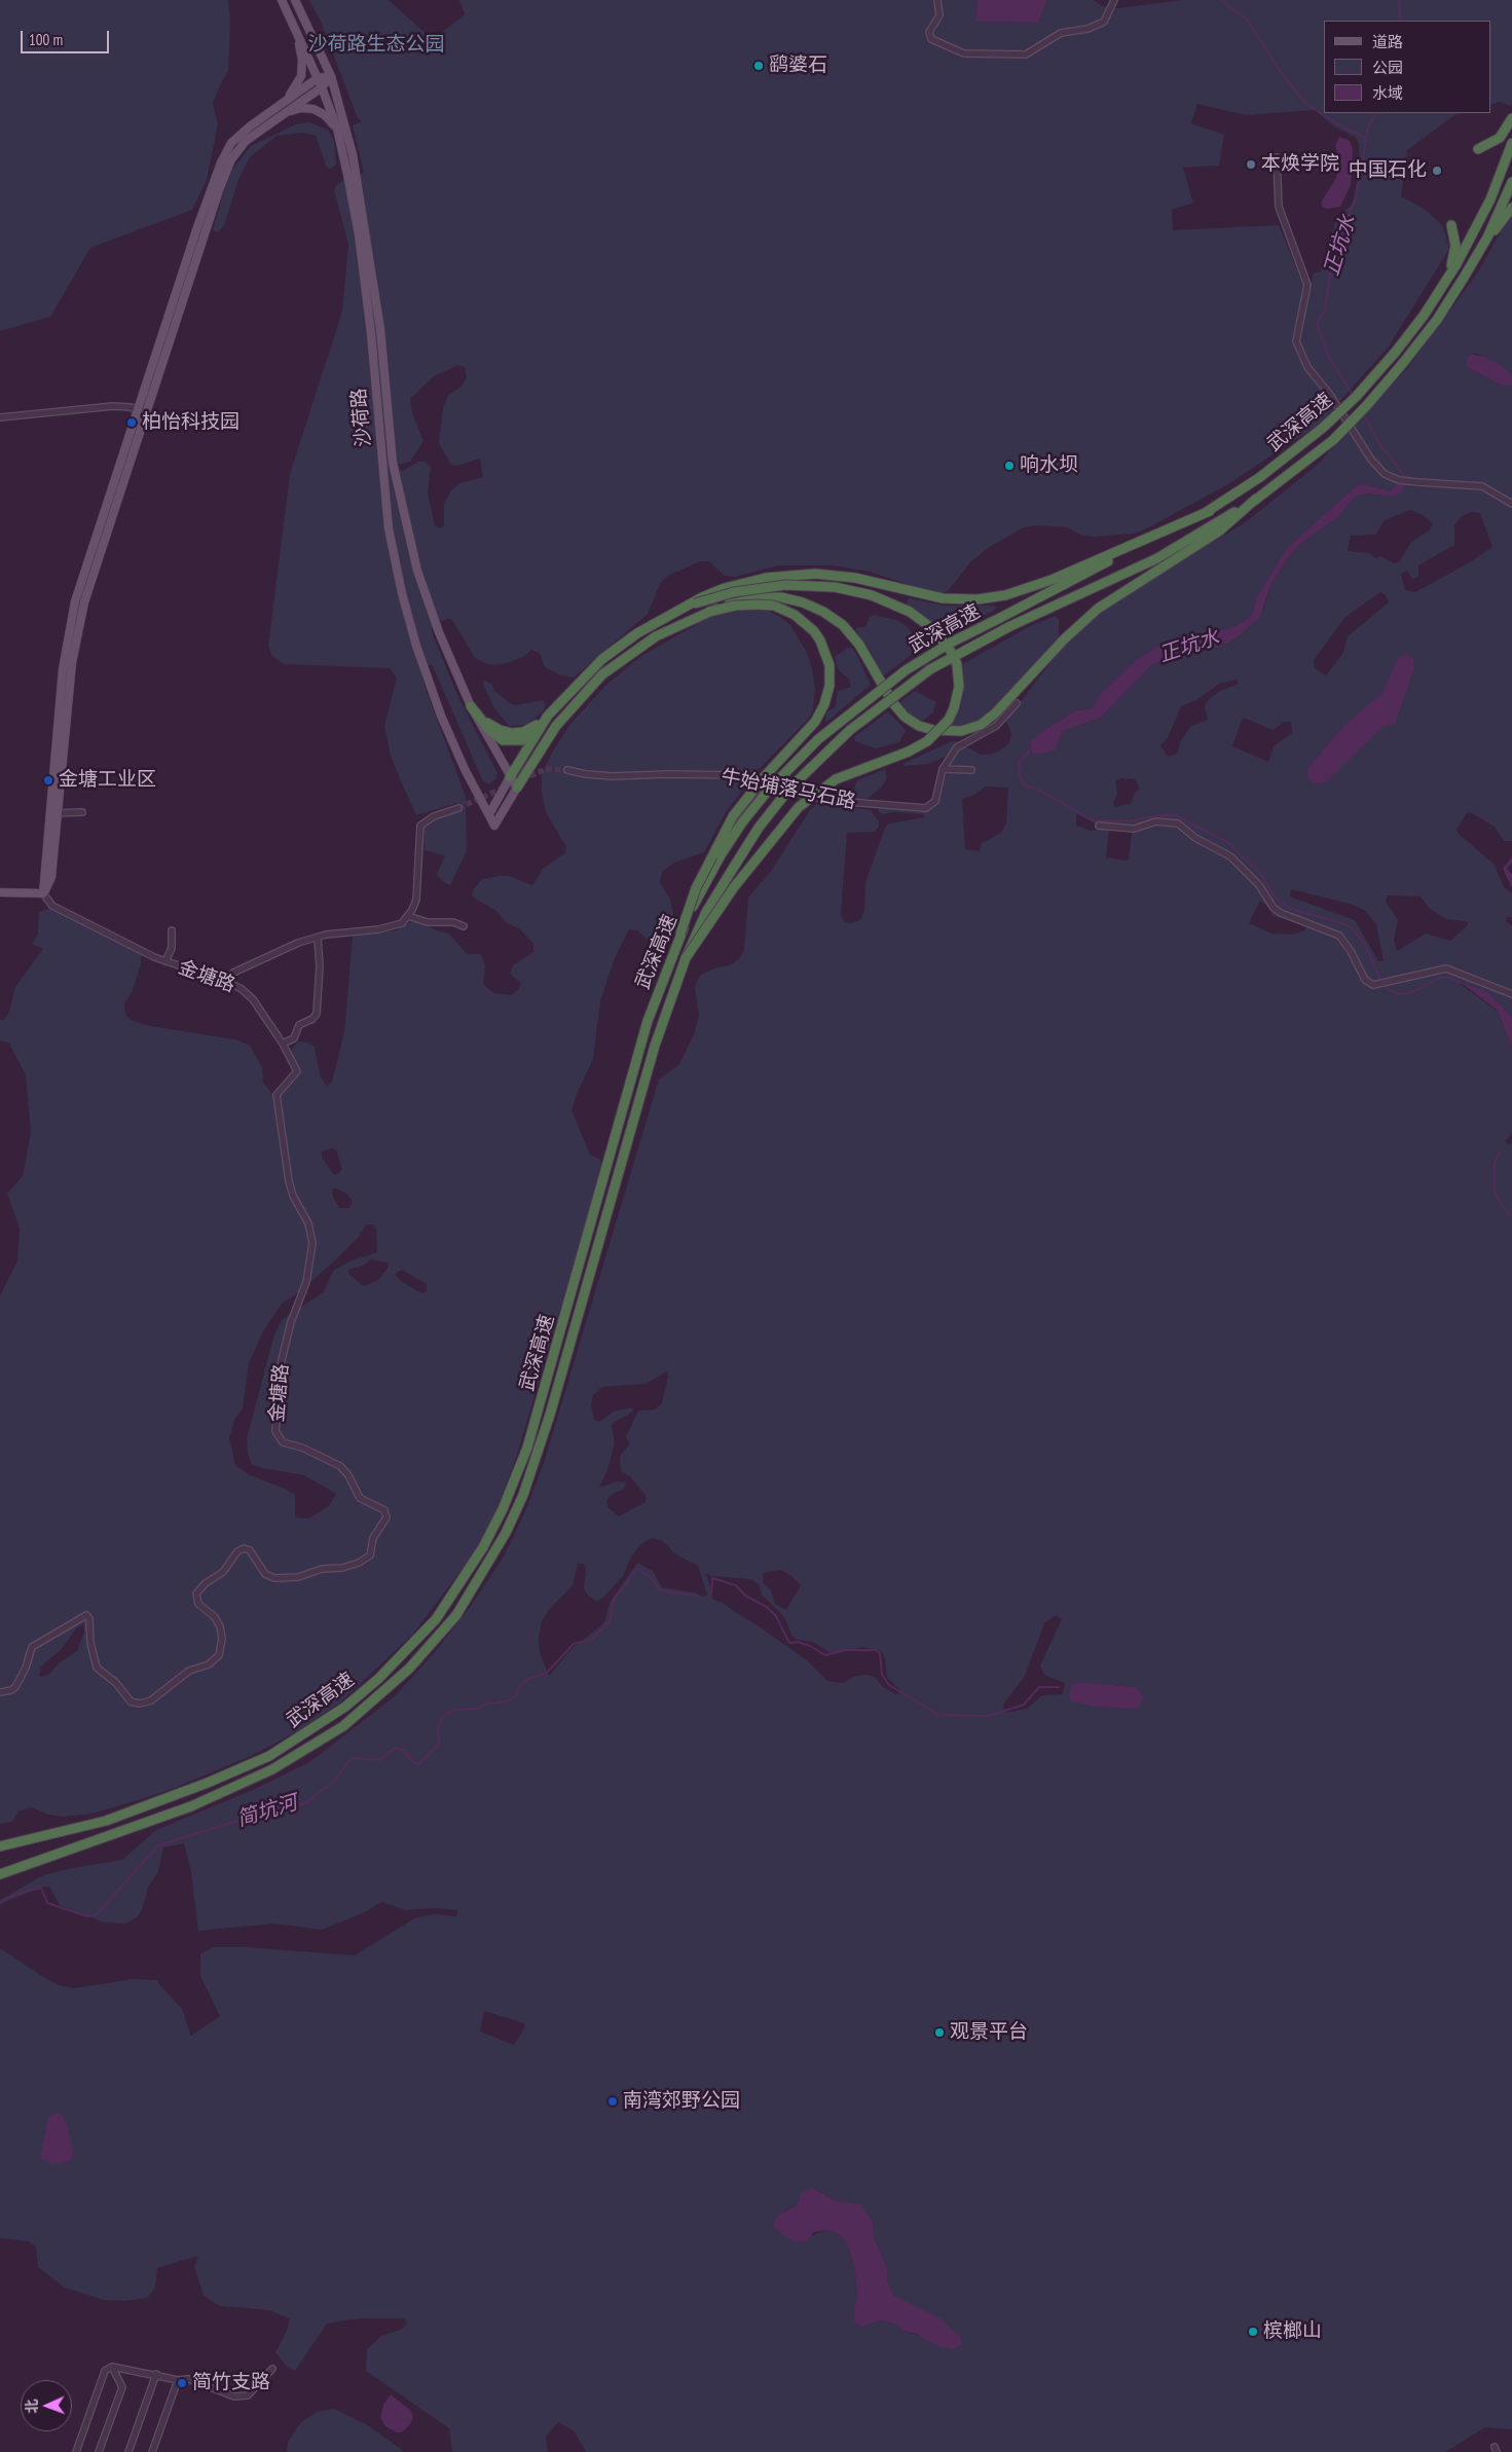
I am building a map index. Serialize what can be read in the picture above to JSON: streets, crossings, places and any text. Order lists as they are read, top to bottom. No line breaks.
{"streets":{"highway":["武深高速"],"main road":["沙荷路"],"street":["牛始埔落马石路","金塘路"]},"water":["正坑水","简坑河"],"parks":["沙荷路生态公园"],"places":["鹞婆石","本焕学院","中国石化","柏怡科技园","响水坝","金塘工业区","观景平台","南湾郊野公园","槟榔山","简竹支路"],"legend":["道路","公园","水域"],"scale_bar":"100 m","north":"left"}
